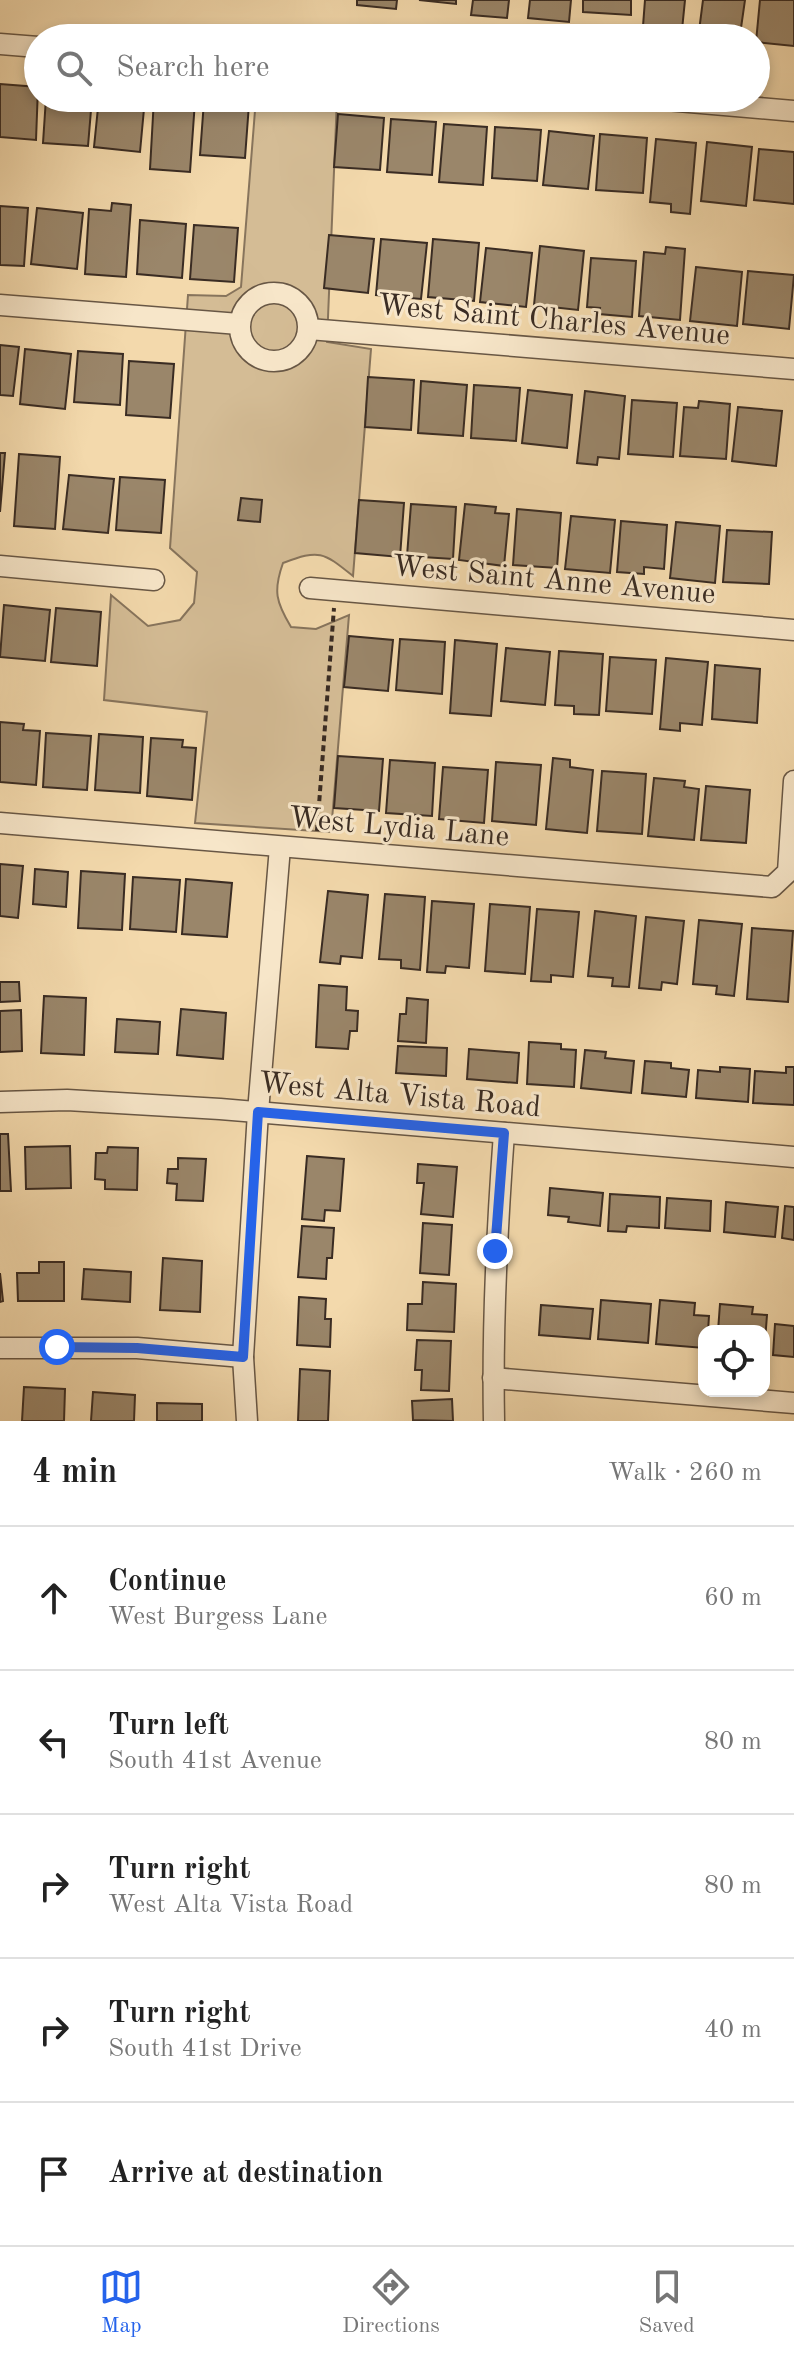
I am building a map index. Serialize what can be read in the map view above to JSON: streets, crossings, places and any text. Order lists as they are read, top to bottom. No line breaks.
{"streets":{"street":["West Saint Charles Avenue","West Saint Anne Avenue","West Lydia Lane","West Alta Vista Road"]},"page":{"search":"Search here","heading":["4 min","Walk · 260 m"],"list":[["Continue","West Burgess Lane","60 m"],["Turn left","South 41st Avenue","80 m"],["Turn right","West Alta Vista Road","80 m"],["Turn right","South 41st Drive","40 m"],"Arrive at destination"],"nav":["Map","Directions","Saved"]}}
